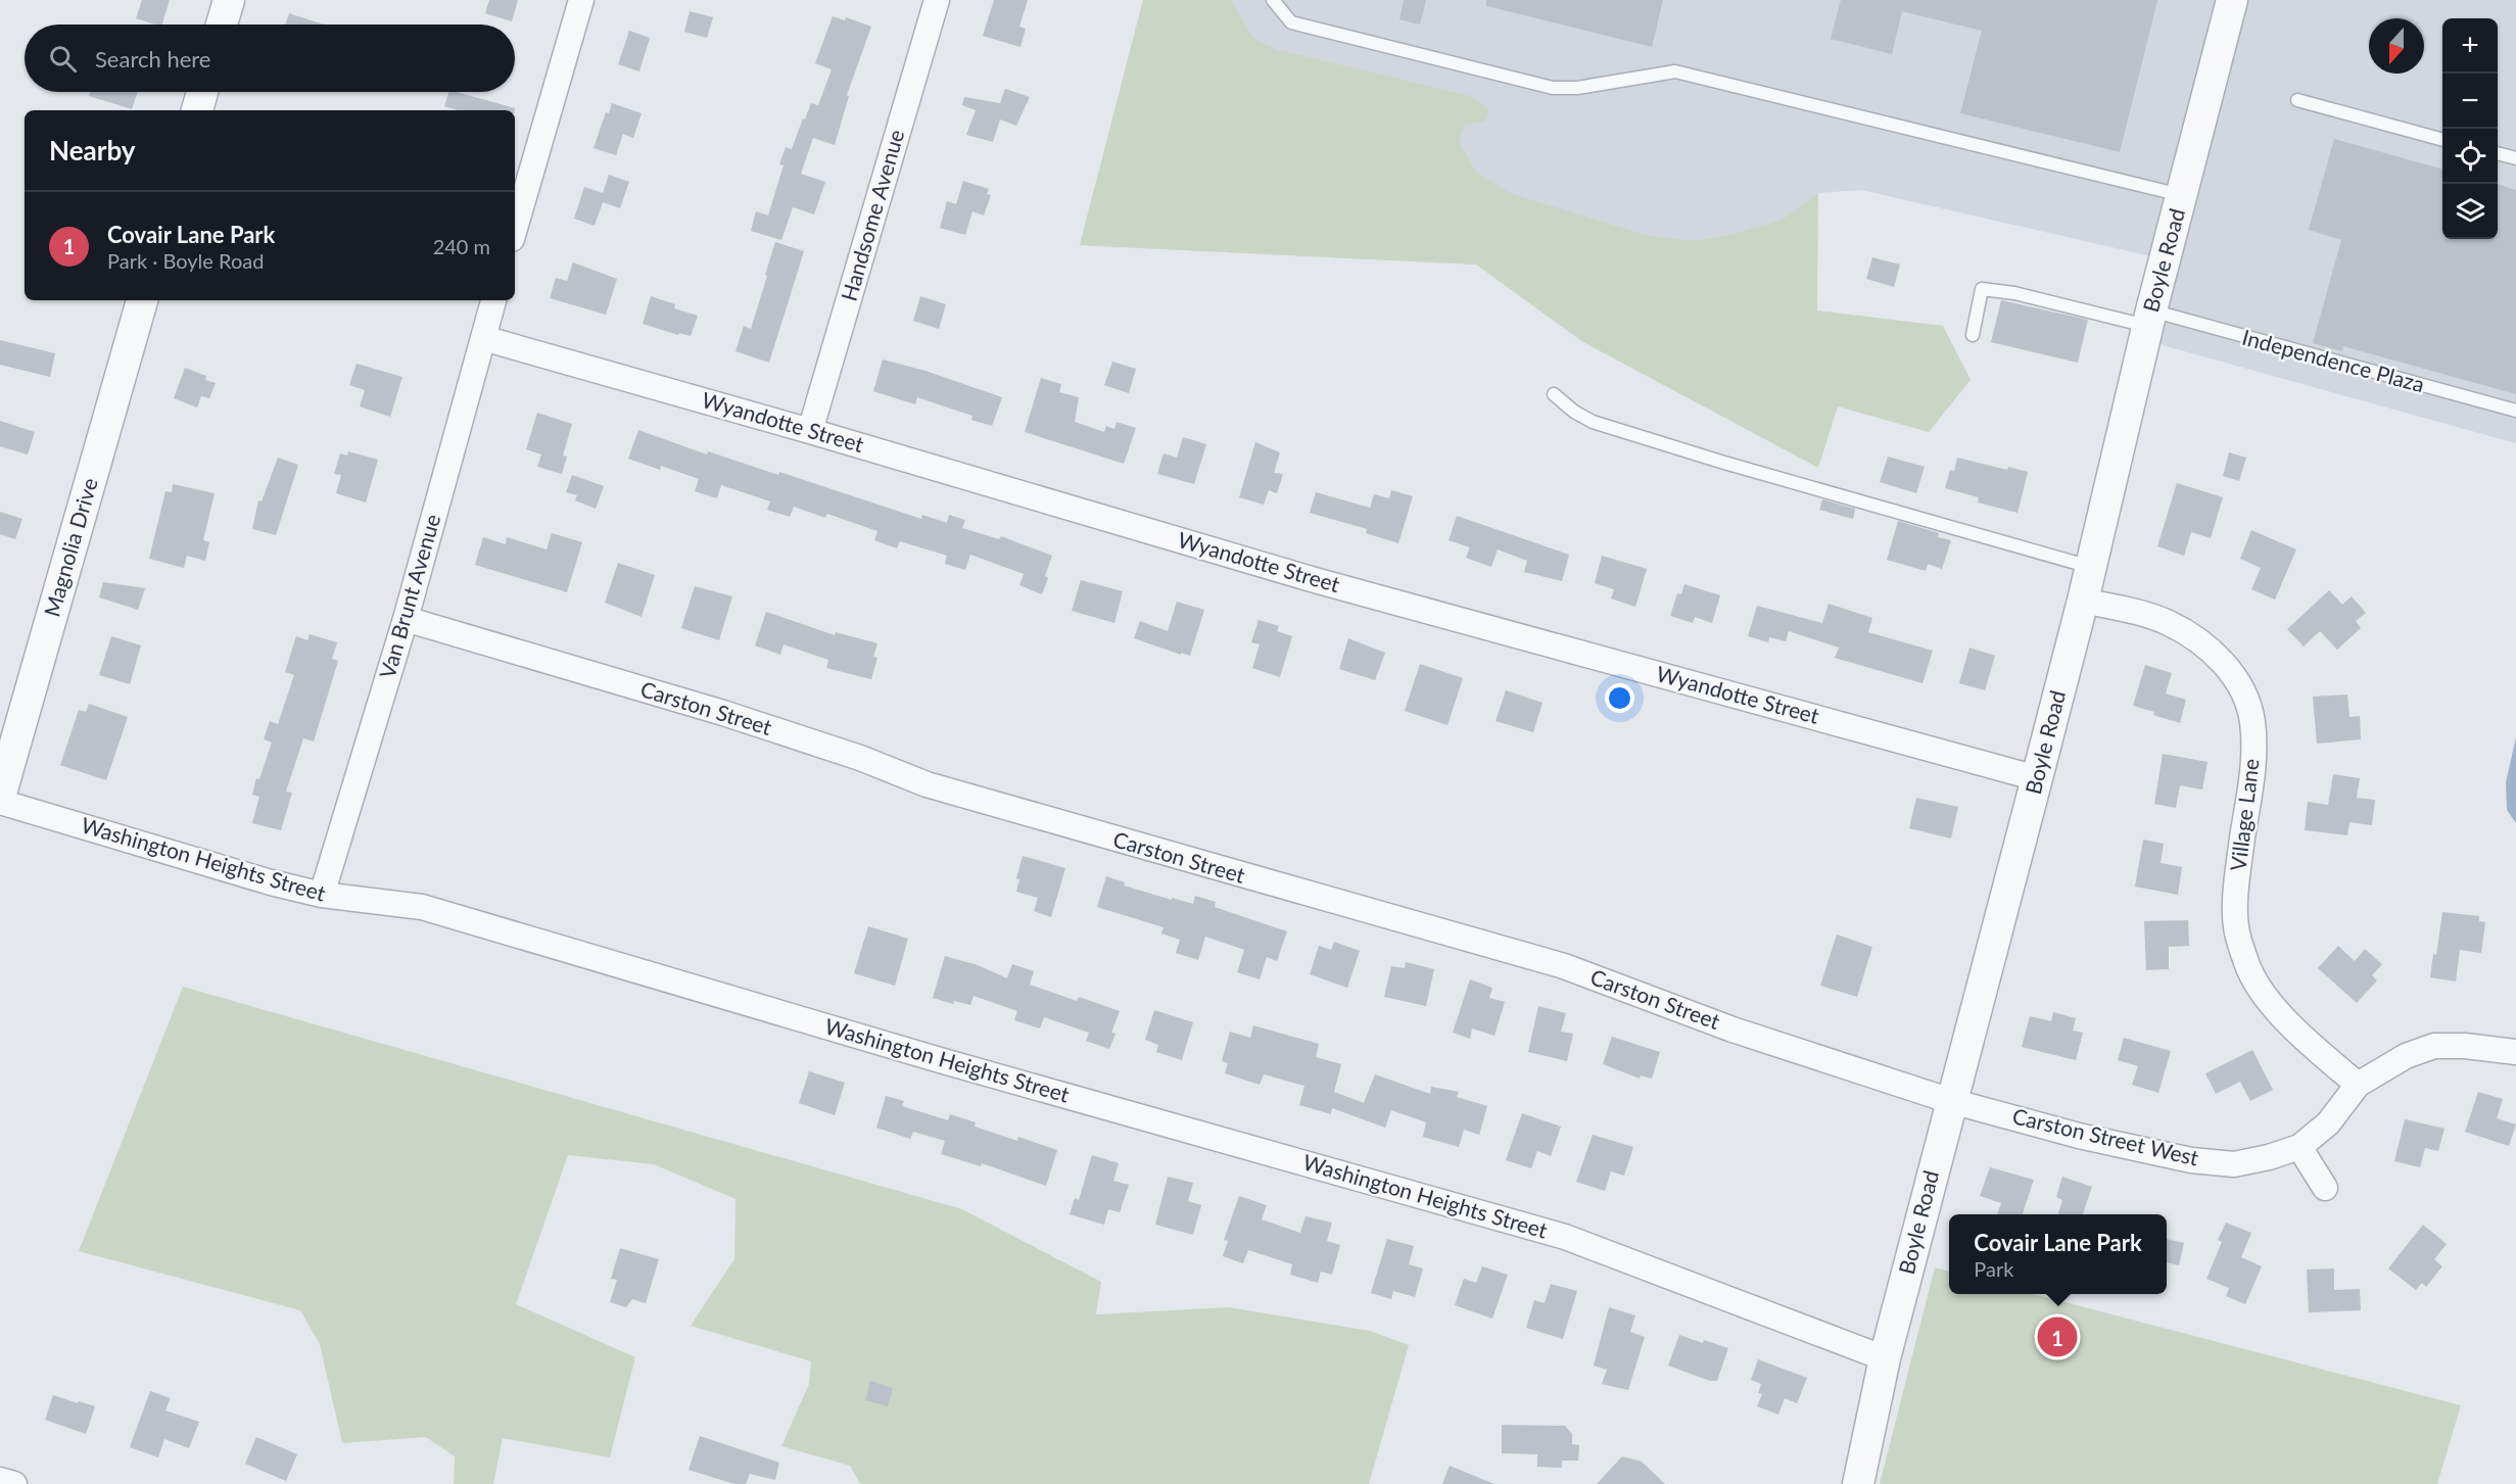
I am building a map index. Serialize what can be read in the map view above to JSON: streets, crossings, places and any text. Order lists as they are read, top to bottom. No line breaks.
{"streets":{"street":["Handsome Avenue","Boyle Road","Wyandotte Street","Magnolia Drive","Van Brunt Avenue","Carston Street","Village Lane","Washington Heights Street","Carston Street West"],"lane":["Independence Plaza"]},"crossings":[["Handsome Avenue","Wyandotte Street"],["Boyle Road","Independence Plaza"],["Boyle Road","Wyandotte Street"],["Boyle Road","Carston Street"],["Boyle Road","Village Lane"],["Boyle Road","Washington Heights Street"],["Boyle Road","Carston Street West"],["Wyandotte Street","Van Brunt Avenue"],["Magnolia Drive","Washington Heights Street"],["Van Brunt Avenue","Carston Street"],["Van Brunt Avenue","Washington Heights Street"],["Carston Street","Carston Street West"],["Village Lane","Carston Street West"]],"north":"bottom","page":{"map_buttons":["+","−"],"search":"Search here","heading":"Nearby","list":[{"mark":"1","name":"Covair Lane Park","note":"Park · Boyle Road","value":"240 m"}],"popup":["Covair Lane Park","Park"],"pins":"1"}}
